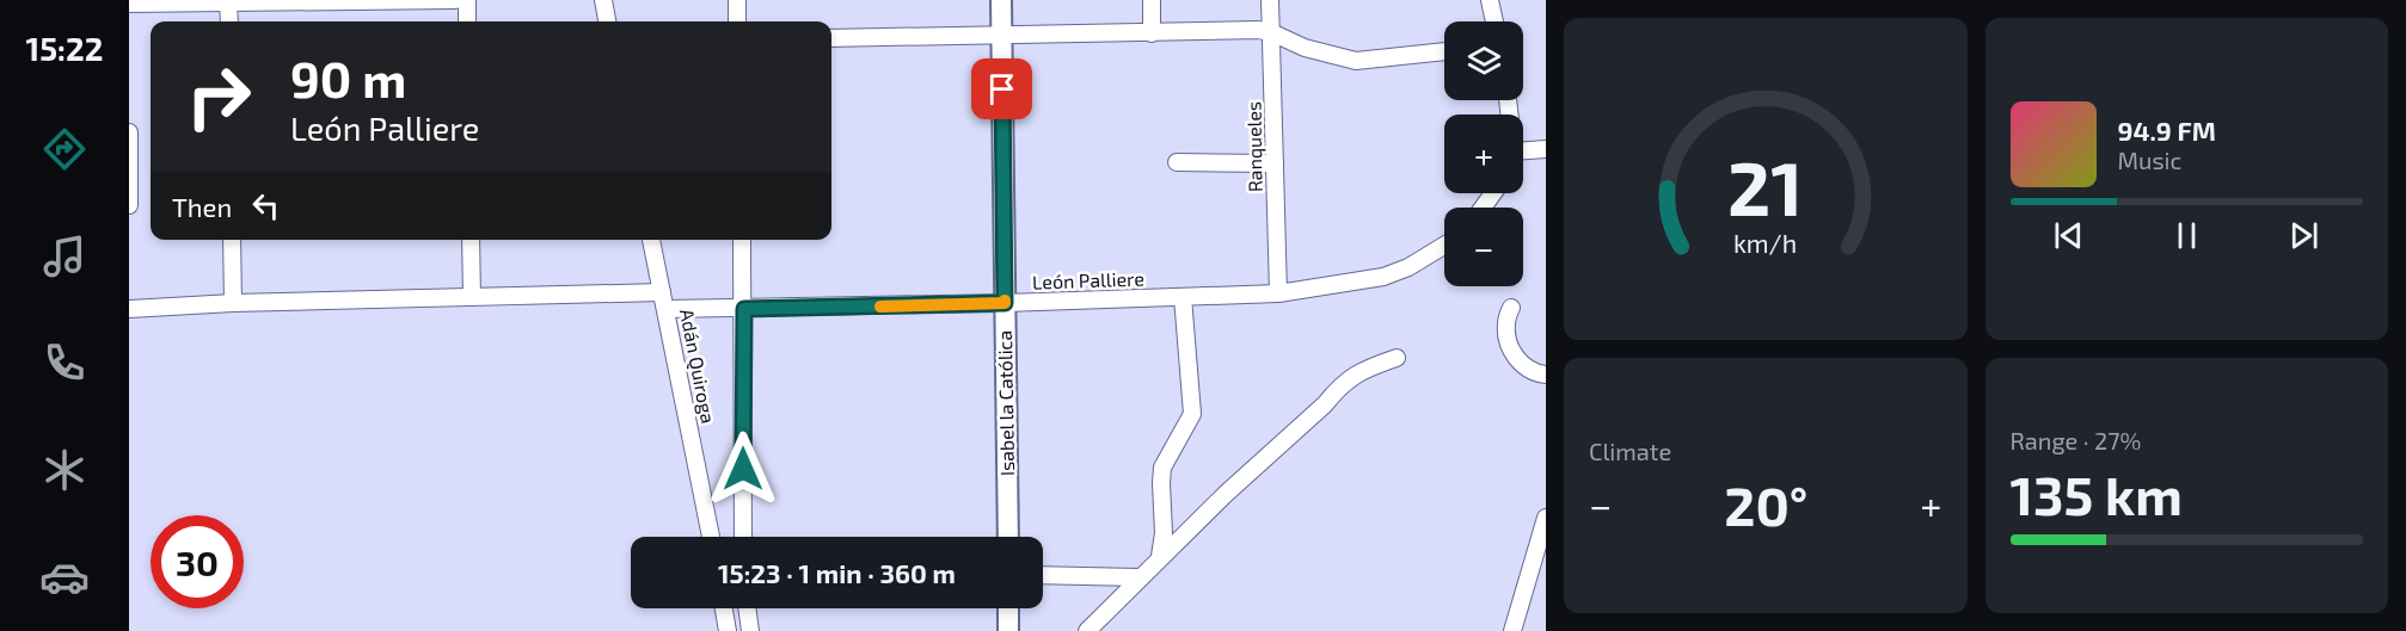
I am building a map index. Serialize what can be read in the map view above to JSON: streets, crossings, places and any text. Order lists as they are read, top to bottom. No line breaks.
{"streets":{"main road":["Isabel la Católica"],"street":["Ranqueles","León Palliere","Adán Quiroga"]},"crossings":[["Ranqueles","León Palliere"],["León Palliere","Adán Quiroga"],["León Palliere","Isabel la Católica"]],"page":{"tabs":"15:22","map_buttons":["+","−"],"turn":["90 m","León Palliere"],"song":["94.9 FM","Music"],"then":"Then","tile":["Climate",["Range · 27%","135 km"]],"heat":["−","20°","+"],"limit":"30","trip":"15:23 · 1 min · 360 m","gauge":["21","km/h"]}}
